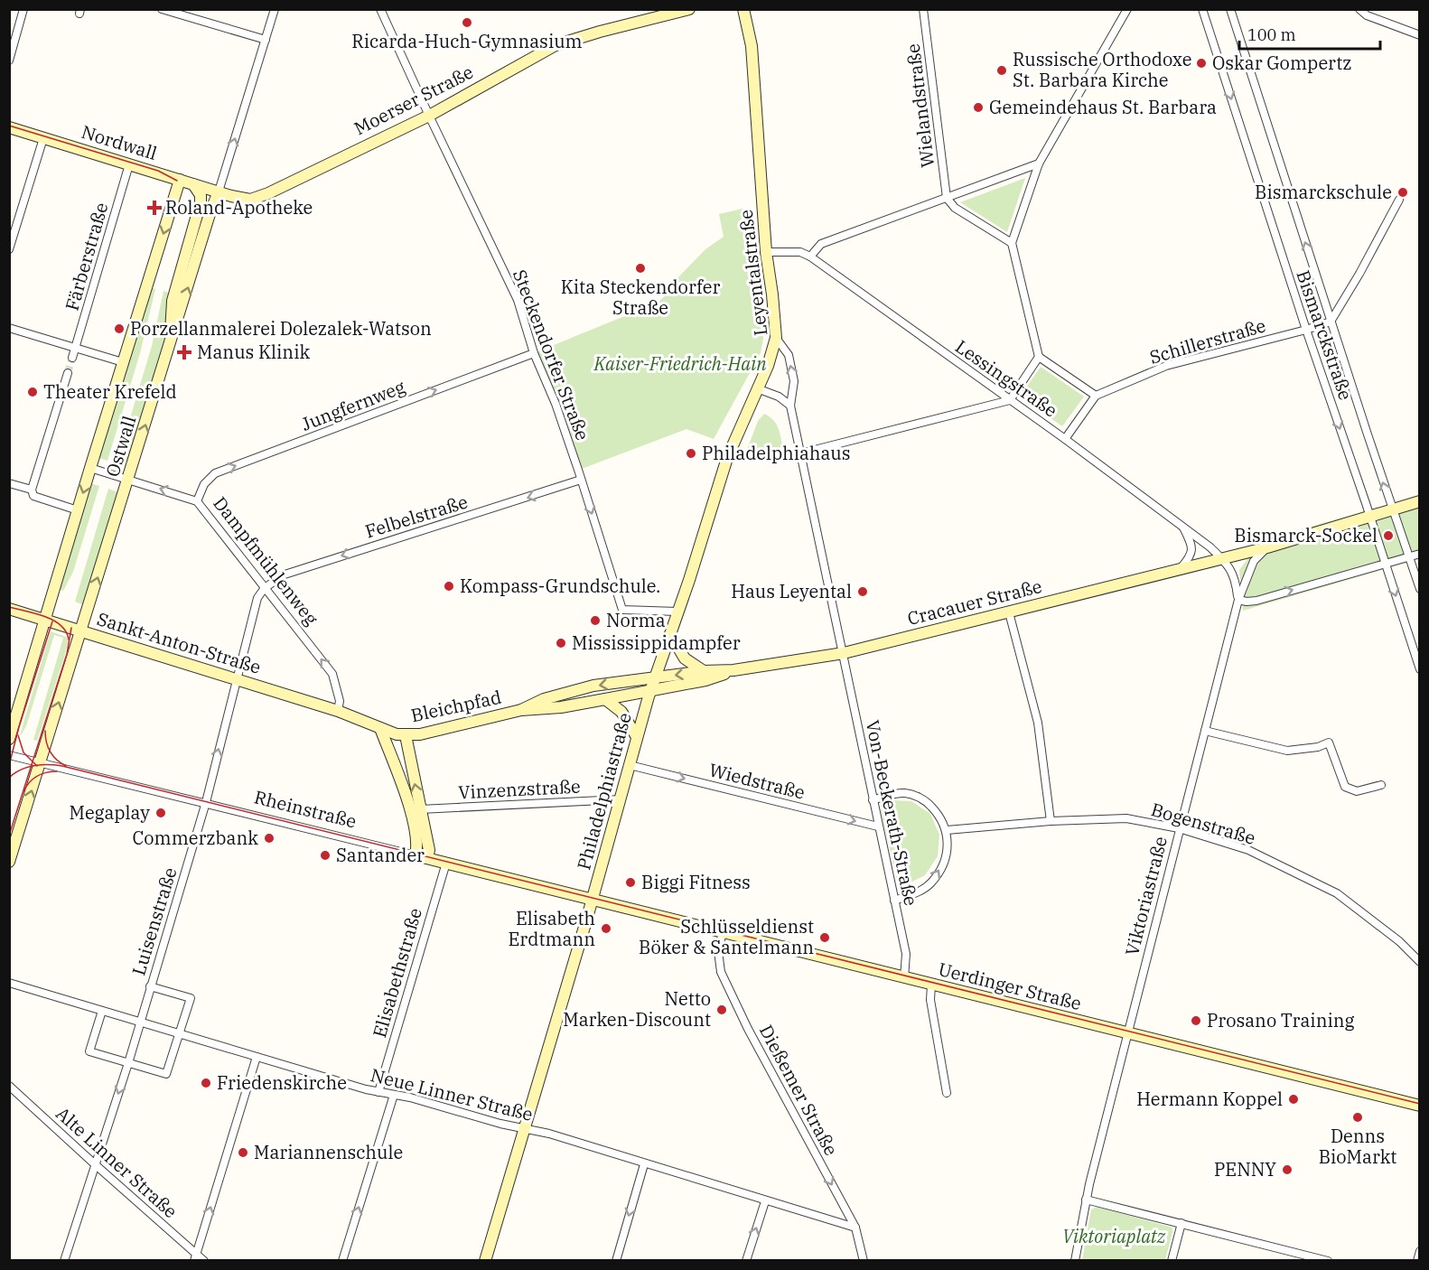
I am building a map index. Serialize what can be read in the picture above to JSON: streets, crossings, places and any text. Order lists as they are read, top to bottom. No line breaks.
{"streets":{"street":["Moerser Straße","Wielandstraße","Nordwall","Färberstraße","Leyentalstraße","Bismarckstraße","Schillerstraße","Steckendorfer Straße","Lessingstraße","Jungfernweg","Ostwall","Felbelstraße","Dampfmühlenweg","Cracauer Straße","Sankt-Anton-Straße","Bleichpfad","Wiedstraße","Vinzenzstraße","Philadelphiastraße","Rheinstraße","Von-Beckerath-Straße","Bogenstraße","Viktoriastraße","Luisenstraße","Elisabethstraße","Uerdinger Straße","Dießemer Straße","Neue Linner Straße","Alte Linner Straße"]},"crossings":[["Moerser Straße","Nordwall"],["Moerser Straße","Steckendorfer Straße"],["Moerser Straße","Ostwall"],["Nordwall","Färberstraße"],["Nordwall","Ostwall"],["Leyentalstraße","Cracauer Straße"],["Leyentalstraße","Philadelphiastraße"],["Leyentalstraße","Von-Beckerath-Straße"],["Bismarckstraße","Schillerstraße"],["Bismarckstraße","Cracauer Straße"],["Steckendorfer Straße","Jungfernweg"],["Steckendorfer Straße","Felbelstraße"],["Steckendorfer Straße","Philadelphiastraße"],["Lessingstraße","Cracauer Straße"],["Lessingstraße","Viktoriastraße"],["Jungfernweg","Dampfmühlenweg"],["Ostwall","Dampfmühlenweg"],["Ostwall","Sankt-Anton-Straße"],["Ostwall","Rheinstraße"],["Felbelstraße","Dampfmühlenweg"],["Felbelstraße","Luisenstraße"],["Dampfmühlenweg","Sankt-Anton-Straße"],["Dampfmühlenweg","Bleichpfad"],["Dampfmühlenweg","Luisenstraße"],["Cracauer Straße","Bleichpfad"],["Cracauer Straße","Philadelphiastraße"],["Cracauer Straße","Von-Beckerath-Straße"],["Cracauer Straße","Viktoriastraße"],["Sankt-Anton-Straße","Bleichpfad"],["Sankt-Anton-Straße","Luisenstraße"],["Bleichpfad","Philadelphiastraße"],["Wiedstraße","Philadelphiastraße"],["Wiedstraße","Von-Beckerath-Straße"],["Vinzenzstraße","Philadelphiastraße"],["Philadelphiastraße","Rheinstraße"],["Philadelphiastraße","Uerdinger Straße"],["Philadelphiastraße","Neue Linner Straße"],["Rheinstraße","Luisenstraße"],["Rheinstraße","Elisabethstraße"],["Rheinstraße","Uerdinger Straße"],["Von-Beckerath-Straße","Uerdinger Straße"],["Bogenstraße","Viktoriastraße"],["Viktoriastraße","Uerdinger Straße"],["Luisenstraße","Neue Linner Straße"],["Luisenstraße","Alte Linner Straße"],["Elisabethstraße","Neue Linner Straße"],["Uerdinger Straße","Dießemer Straße"],["Dießemer Straße","Neue Linner Straße"]],"one_way":["Jungfernweg","Felbelstraße","Dampfmühlenweg","Wiedstraße","Dießemer Straße"],"parks":["Kaiser-Friedrich-Hain","Viktoriaplatz"],"places":{"other":["Ricarda-Huch-Gymnasium","Oskar Gompertz","Russische Orthodoxe St. Barbara Kirche","Gemeindehaus St. Barbara","Bismarckschule","Kita Steckendorfer Straße","Porzellanmalerei Dolezalek-Watson","Theater Krefeld","Philadelphiahaus","Bismarck-Sockel","Kompass-Grundschule.","Haus Leyental","Norma","Mississippidampfer","Megaplay","Commerzbank","Santander","Biggi Fitness","Elisabeth Erdtmann","Schlüsseldienst Böker & Santelmann","Netto Marken-Discount","Prosano Training","Friedenskirche","Hermann Koppel","Denns BioMarkt","Mariannenschule","PENNY"],"health":["Roland-Apotheke","Manus Klinik"]},"scale_bar":"100 m"}
